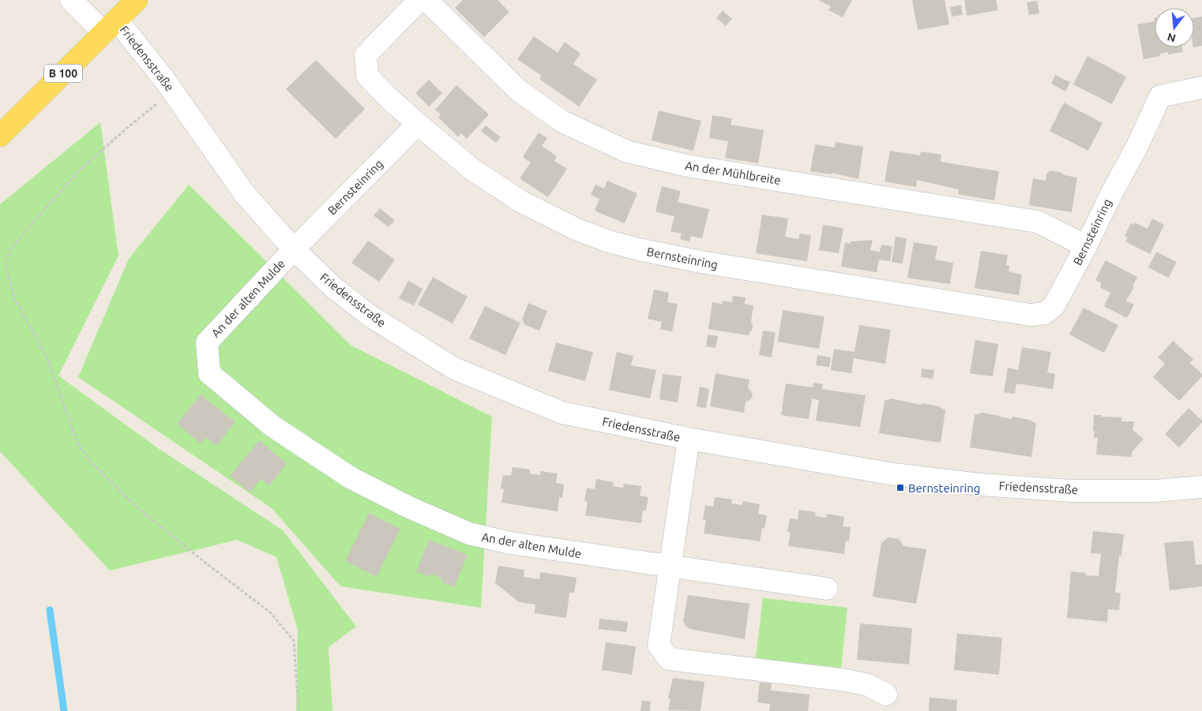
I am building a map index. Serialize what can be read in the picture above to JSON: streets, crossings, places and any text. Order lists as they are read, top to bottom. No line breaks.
{"streets":{"main road":["B 100"],"street":["Friedensstraße","An der Mühlbreite","Bernsteinring","An der alten Mulde"]},"crossings":[["Friedensstraße","B 100"],["Friedensstraße","Bernsteinring"],["Friedensstraße","An der alten Mulde"],["An der Mühlbreite","Bernsteinring"],["Bernsteinring","An der alten Mulde"]],"places":{"transit":["Bernsteinring"]},"north":"bottom"}
